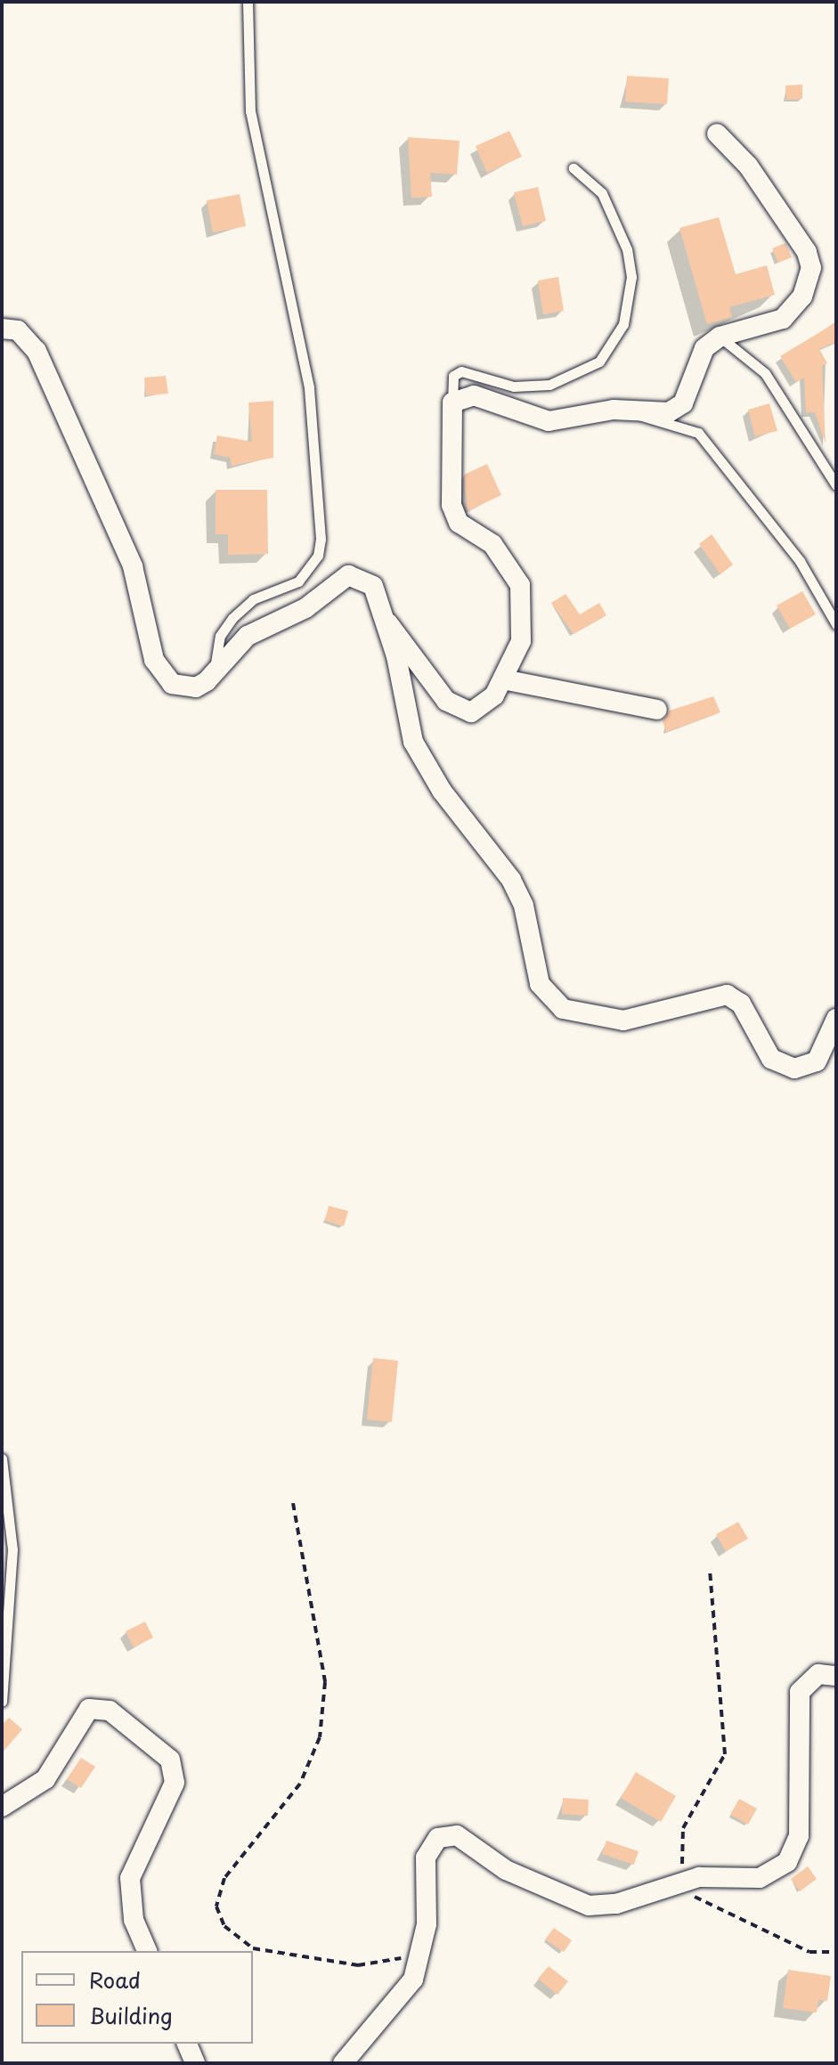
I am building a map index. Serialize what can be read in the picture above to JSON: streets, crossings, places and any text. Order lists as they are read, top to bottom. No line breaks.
{"legend":["Road","Building"]}
